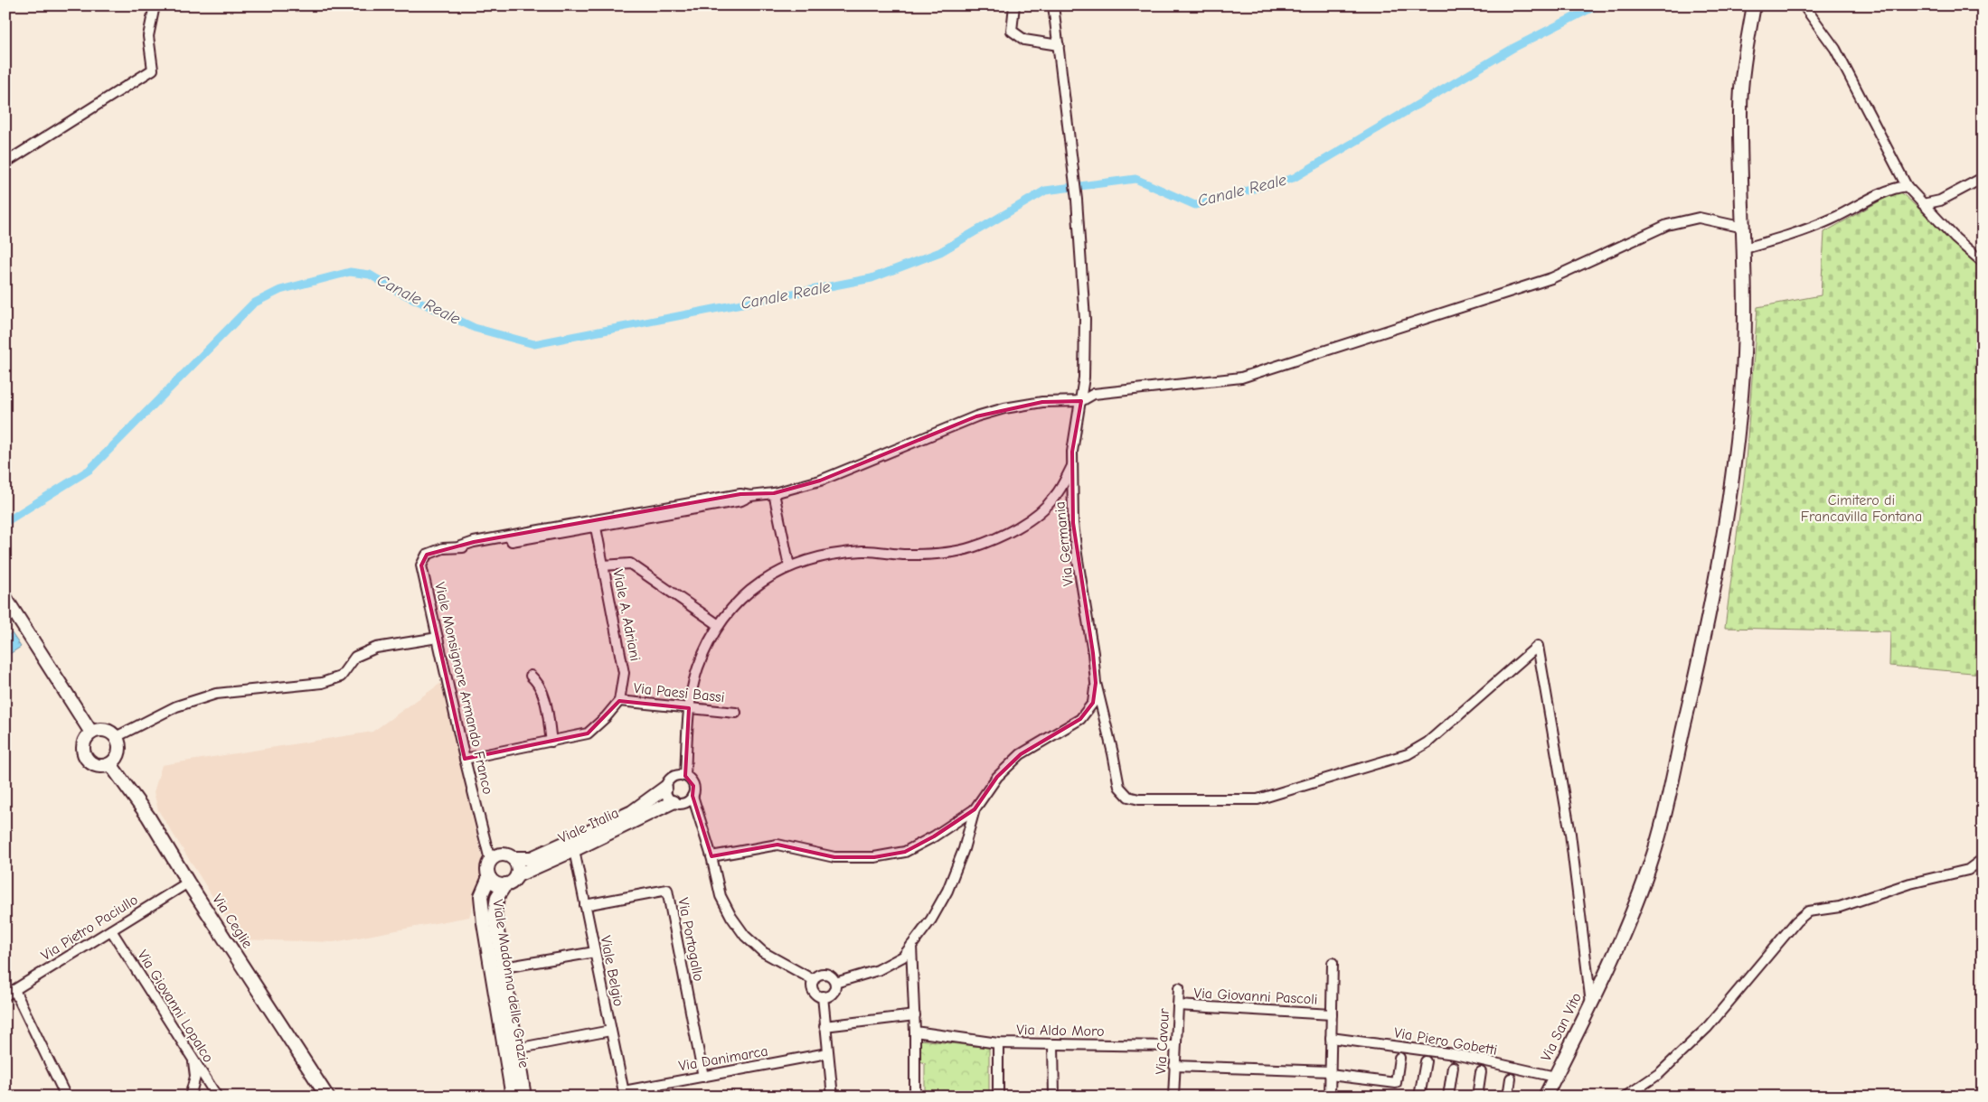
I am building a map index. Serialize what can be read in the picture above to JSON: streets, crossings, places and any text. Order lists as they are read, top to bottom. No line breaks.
{"streets":{"street":["Via Germania","Viale A. Adriani","Viale Monsignore Armando Franco","Via Paesi Bassi","Viale Italia","Via Ceglie","Via Pietro Paciullo","Via Portogallo","Viale Belgio","Viale Madonna delle Grazie","Via Giovanni Pascoli","Via Giovanni Lopalco","Via San Vito","Via Aldo Moro","Via Cavour","Via Piero Gobetti","Via Danimarca"]},"crossings":[["Via Germania","Viale Monsignore Armando Franco"],["Viale A. Adriani","Viale Monsignore Armando Franco"],["Viale A. Adriani","Via Paesi Bassi"],["Viale Monsignore Armando Franco","Viale Italia"],["Viale Monsignore Armando Franco","Viale Madonna delle Grazie"],["Viale Italia","Viale Belgio"],["Viale Italia","Viale Madonna delle Grazie"],["Via Ceglie","Via Pietro Paciullo"],["Via Pietro Paciullo","Via Giovanni Lopalco"],["Via Portogallo","Viale Belgio"],["Via Portogallo","Via Danimarca"],["Viale Belgio","Via Danimarca"],["Via Giovanni Pascoli","Via Cavour"],["Via San Vito","Via Piero Gobetti"],["Via Aldo Moro","Via Cavour"]],"water":["Canale Reale"],"parks":["Cimitero di Francavilla Fontana"]}
